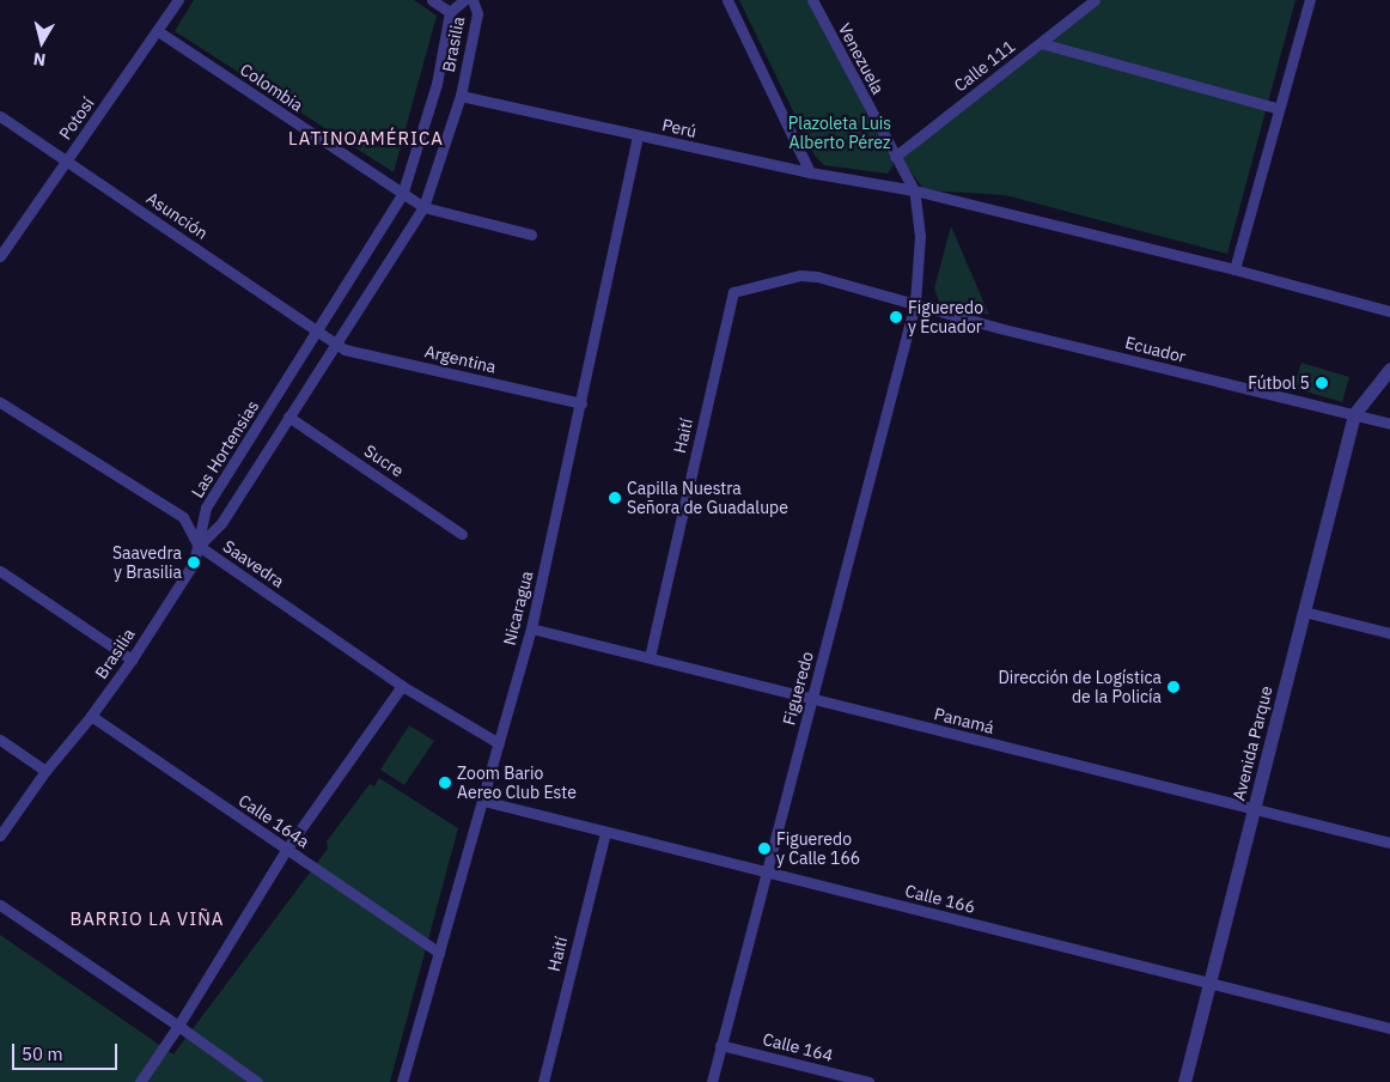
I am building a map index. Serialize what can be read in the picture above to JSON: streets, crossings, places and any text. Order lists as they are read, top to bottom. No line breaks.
{"streets":{"street":["Brasilia","Venezuela","Calle 111","Colombia","Potosí","Perú","Asunción","Ecuador","Argentina","Haití","Las Hortensias","Sucre","Saavedra","Nicaragua","Figueredo","Panamá","Avenida Parque","Calle 164a","Calle 166","Calle 164"]},"crossings":[["Brasilia","Perú"],["Brasilia","Las Hortensias"],["Brasilia","Saavedra"],["Brasilia","Calle 164a"],["Venezuela","Calle 111"],["Venezuela","Perú"],["Venezuela","Ecuador"],["Venezuela","Figueredo"],["Colombia","Potosí"],["Colombia","Las Hortensias"],["Potosí","Asunción"],["Perú","Nicaragua"],["Asunción","Argentina"],["Asunción","Las Hortensias"],["Ecuador","Haití"],["Ecuador","Figueredo"],["Ecuador","Avenida Parque"],["Argentina","Nicaragua"],["Haití","Panamá"],["Haití","Calle 166"],["Las Hortensias","Saavedra"],["Saavedra","Nicaragua"],["Nicaragua","Panamá"],["Nicaragua","Calle 164a"],["Nicaragua","Calle 166"],["Figueredo","Panamá"],["Figueredo","Calle 166"],["Figueredo","Calle 164"],["Panamá","Avenida Parque"],["Avenida Parque","Calle 166"]],"districts":["LATINOAMÉRICA","BARRIO LA VIÑA"],"parks":["Plazoleta Luis Alberto Pérez"],"places":["Figueredo y Ecuador","Fútbol 5","Capilla Nuestra Señora de Guadalupe","Saavedra y Brasilia","Dirección de Logística de la Policía","Zoom Bario Aereo Club Este","Figueredo y Calle 166"],"scale_bar":"50 m","north":"bottom"}
